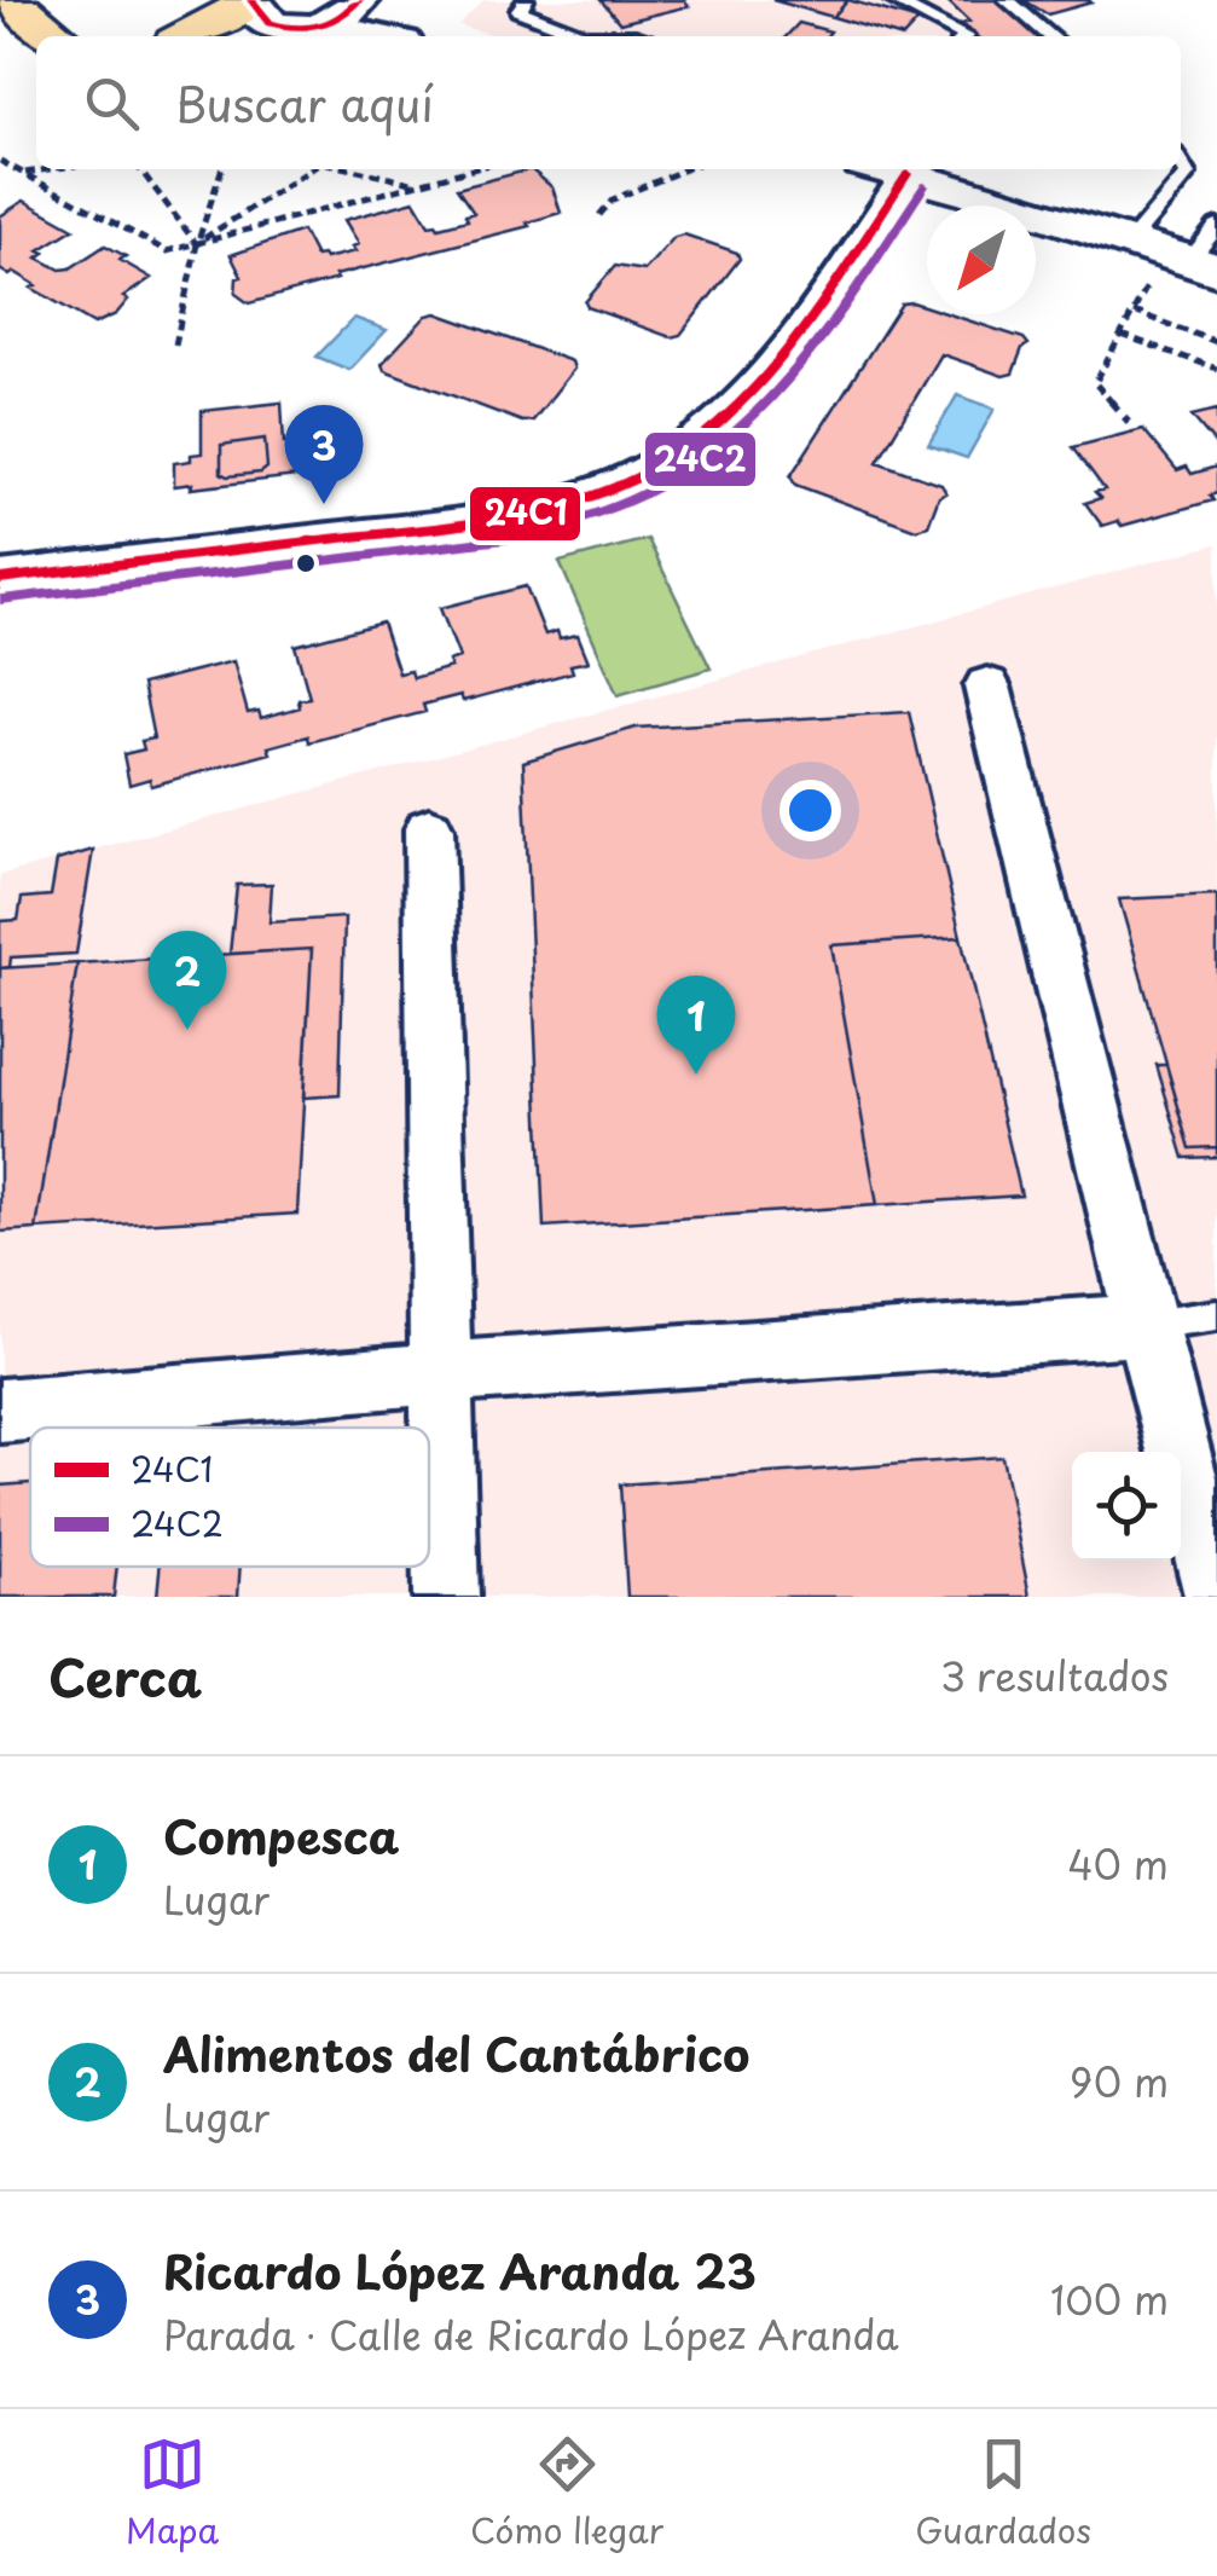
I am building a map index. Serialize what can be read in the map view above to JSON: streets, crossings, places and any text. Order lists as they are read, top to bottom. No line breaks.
{"lines":["transit line 24C1","transit line 24C2"],"legend":["24C1","24C2"],"north":"bottom left","page":{"search":"Buscar aquí","pins":["3","2","1"],"heading":["Cerca","3 resultados"],"list":[{"mark":"1","name":"Compesca","note":"Lugar","value":"40 m"},{"mark":"2","name":"Alimentos del Cantábrico","note":"Lugar","value":"90 m"},{"mark":"3","name":"Ricardo López Aranda 23","note":"Parada · Calle de Ricardo López Aranda","value":"100 m"}],"nav":["Mapa","Cómo llegar","Guardados"]}}
